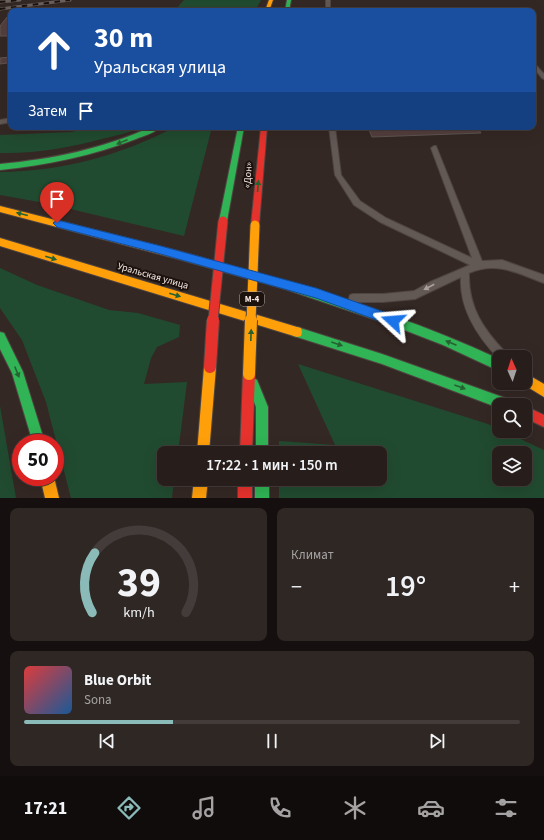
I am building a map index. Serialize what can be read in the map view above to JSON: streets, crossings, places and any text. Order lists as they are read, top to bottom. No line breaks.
{"streets":{"main road":["«Дон»","Уральская улица","М-4"]},"crossings":[["«Дон»","М-4"]],"north":"top","page":{"turn":["30 m","Уральская улица"],"then":"Затем","limit":"50","trip":"17:22 · 1 мин · 150 m","tile":"Климат","heat":["−","19°","+"],"song":["Blue Orbit","Sona"],"tabs":"17:21","gauge":["39","km/h"]}}
